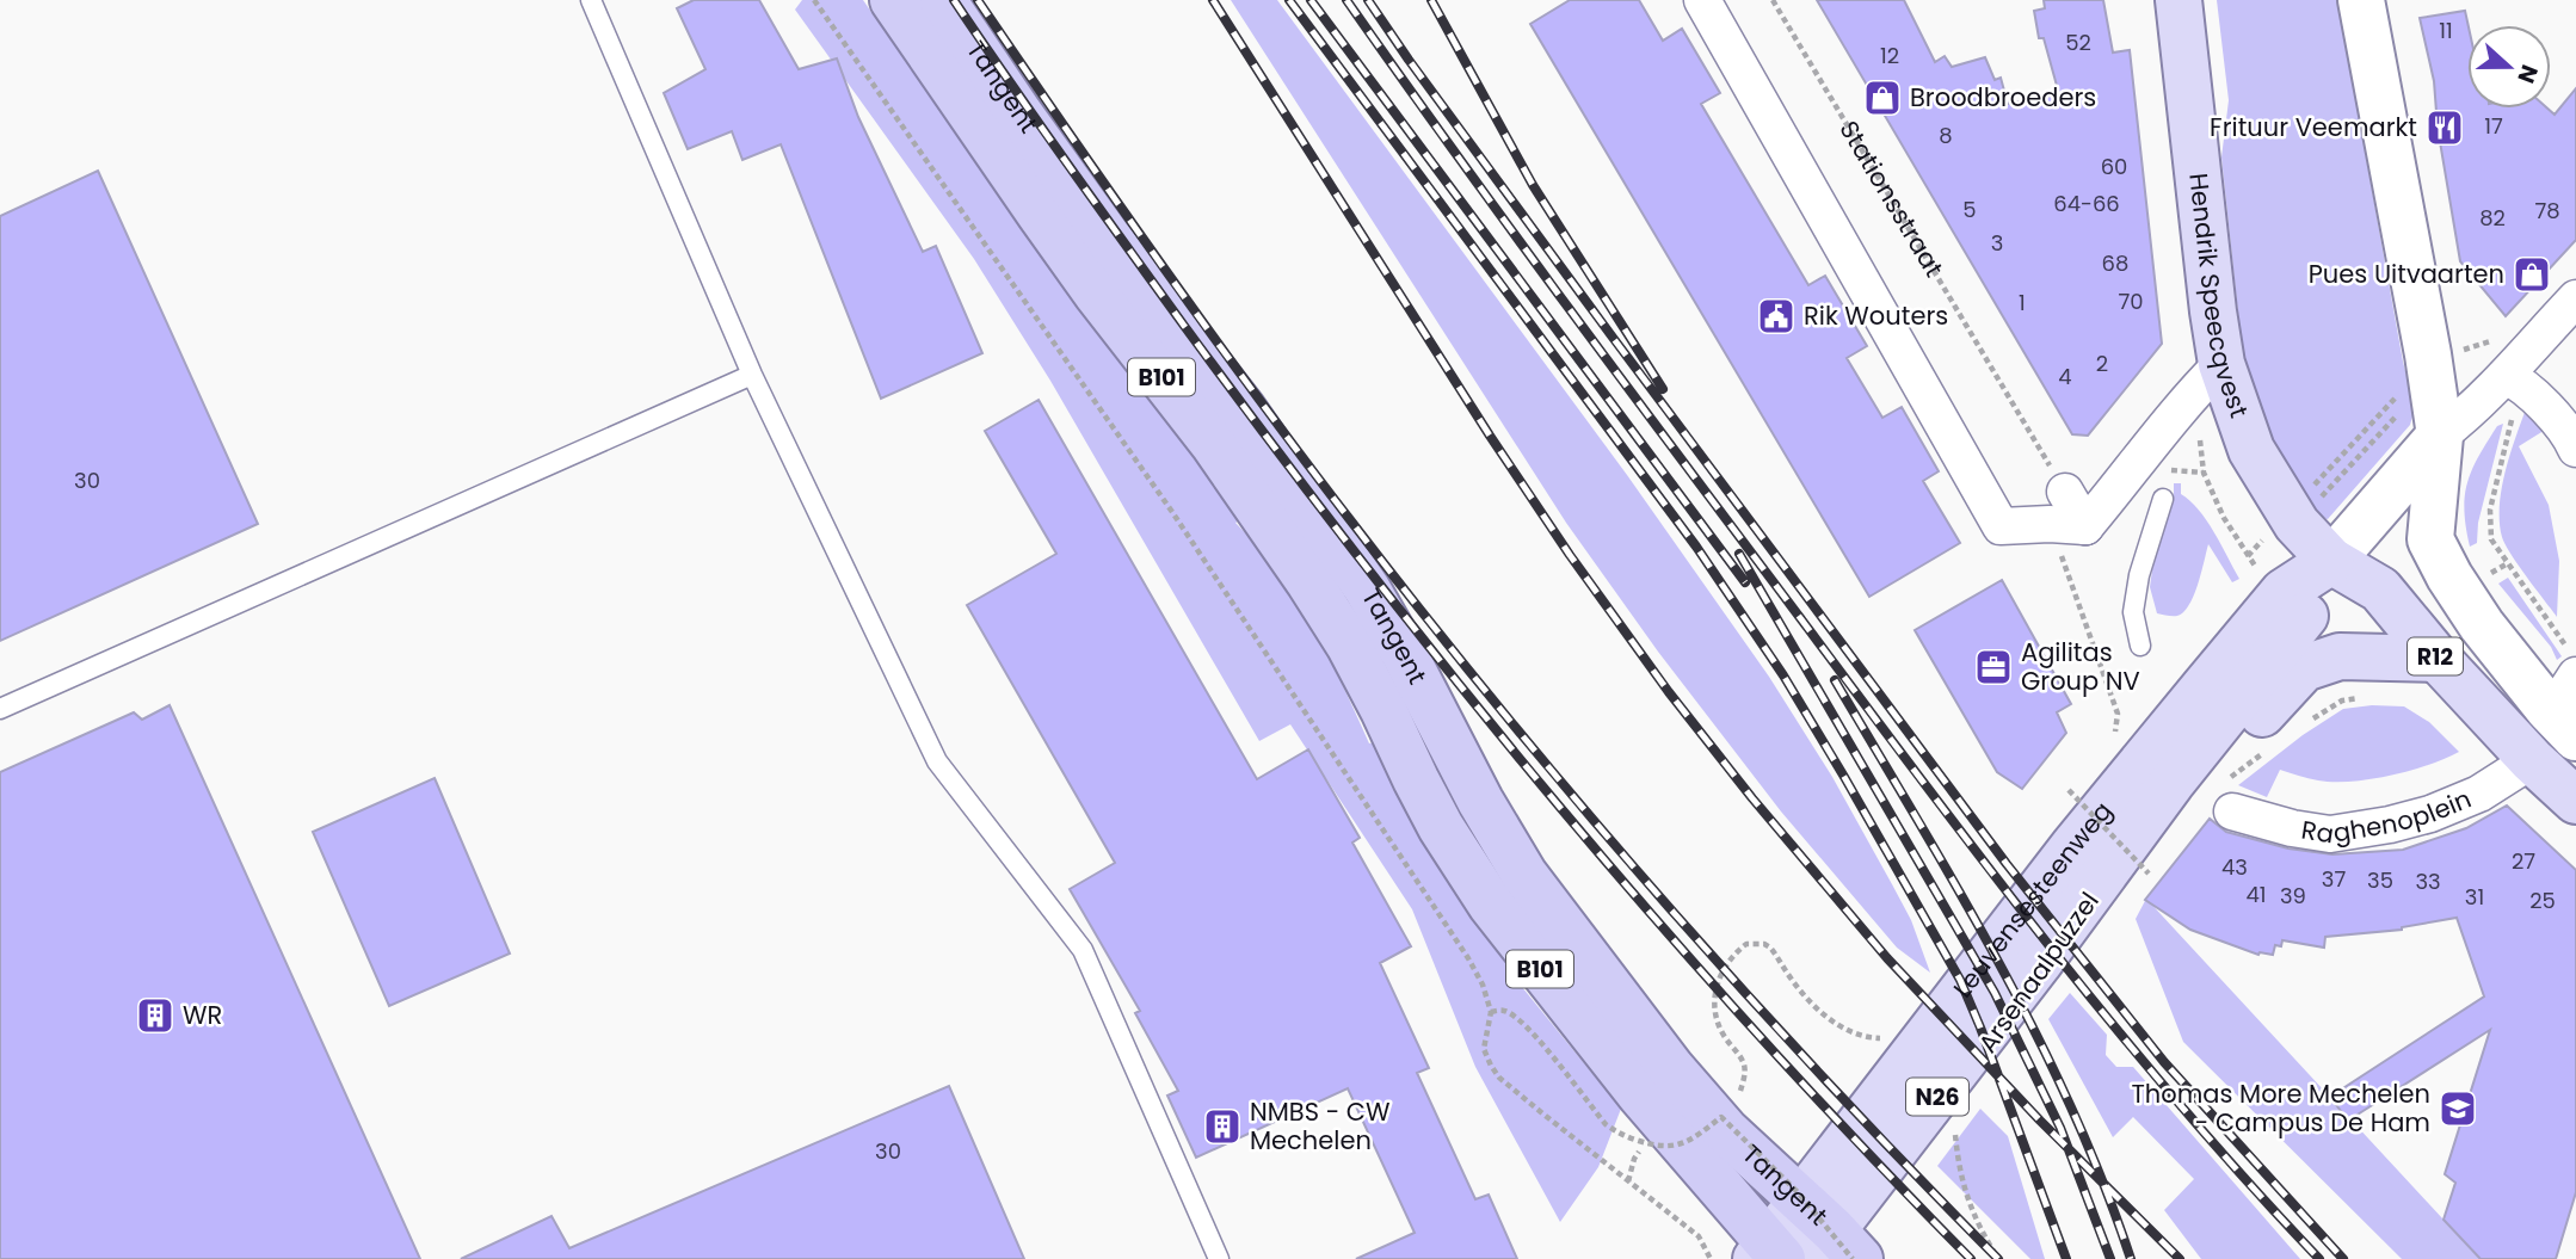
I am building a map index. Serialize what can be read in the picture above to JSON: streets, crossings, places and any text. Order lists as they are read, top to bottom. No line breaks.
{"streets":{"highway":["Tangent","B101"],"main road":["Hendrik Speecqvest","R12","Leuvensesteenweg","N26"],"street":["Raghenoplein"],"path":["Stationsstraat"]},"crossings":[["Tangent","Leuvensesteenweg"],["Hendrik Speecqvest","R12"],["Hendrik Speecqvest","Leuvensesteenweg"],["R12","Raghenoplein"],["R12","Leuvensesteenweg"]],"places":{"shop":["Broodbroeders","Pues Uitvaarten"],"restaurant":["Frituur Veemarkt"],"public building":["Rik Wouters"],"office":["Agilitas Group NV"],"building":["WR","NMBS - CW Mechelen"],"school or university":["Thomas More Mechelen - Campus De Ham"]},"house_numbers":["11","52","12","17","8","60","64-66","5","78","82","3","68","70","1","2","4","30","27","43","37","35","33","41","39","31","25","30"],"north":"right"}
